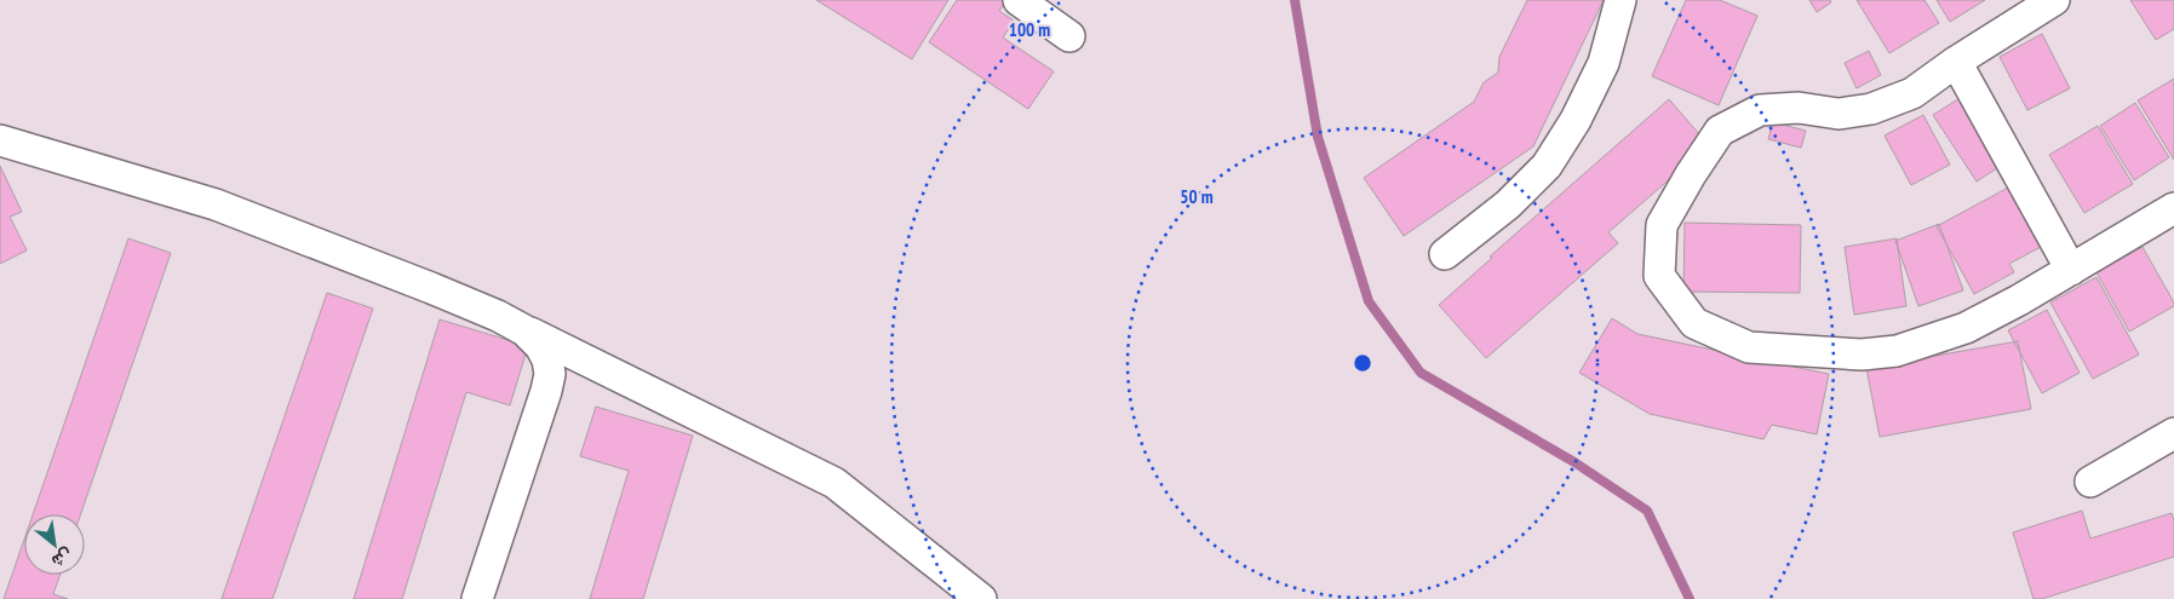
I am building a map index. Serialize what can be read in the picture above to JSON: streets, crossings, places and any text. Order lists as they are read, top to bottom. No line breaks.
{"north":"bottom right","rings":["100 m","50 m"]}
